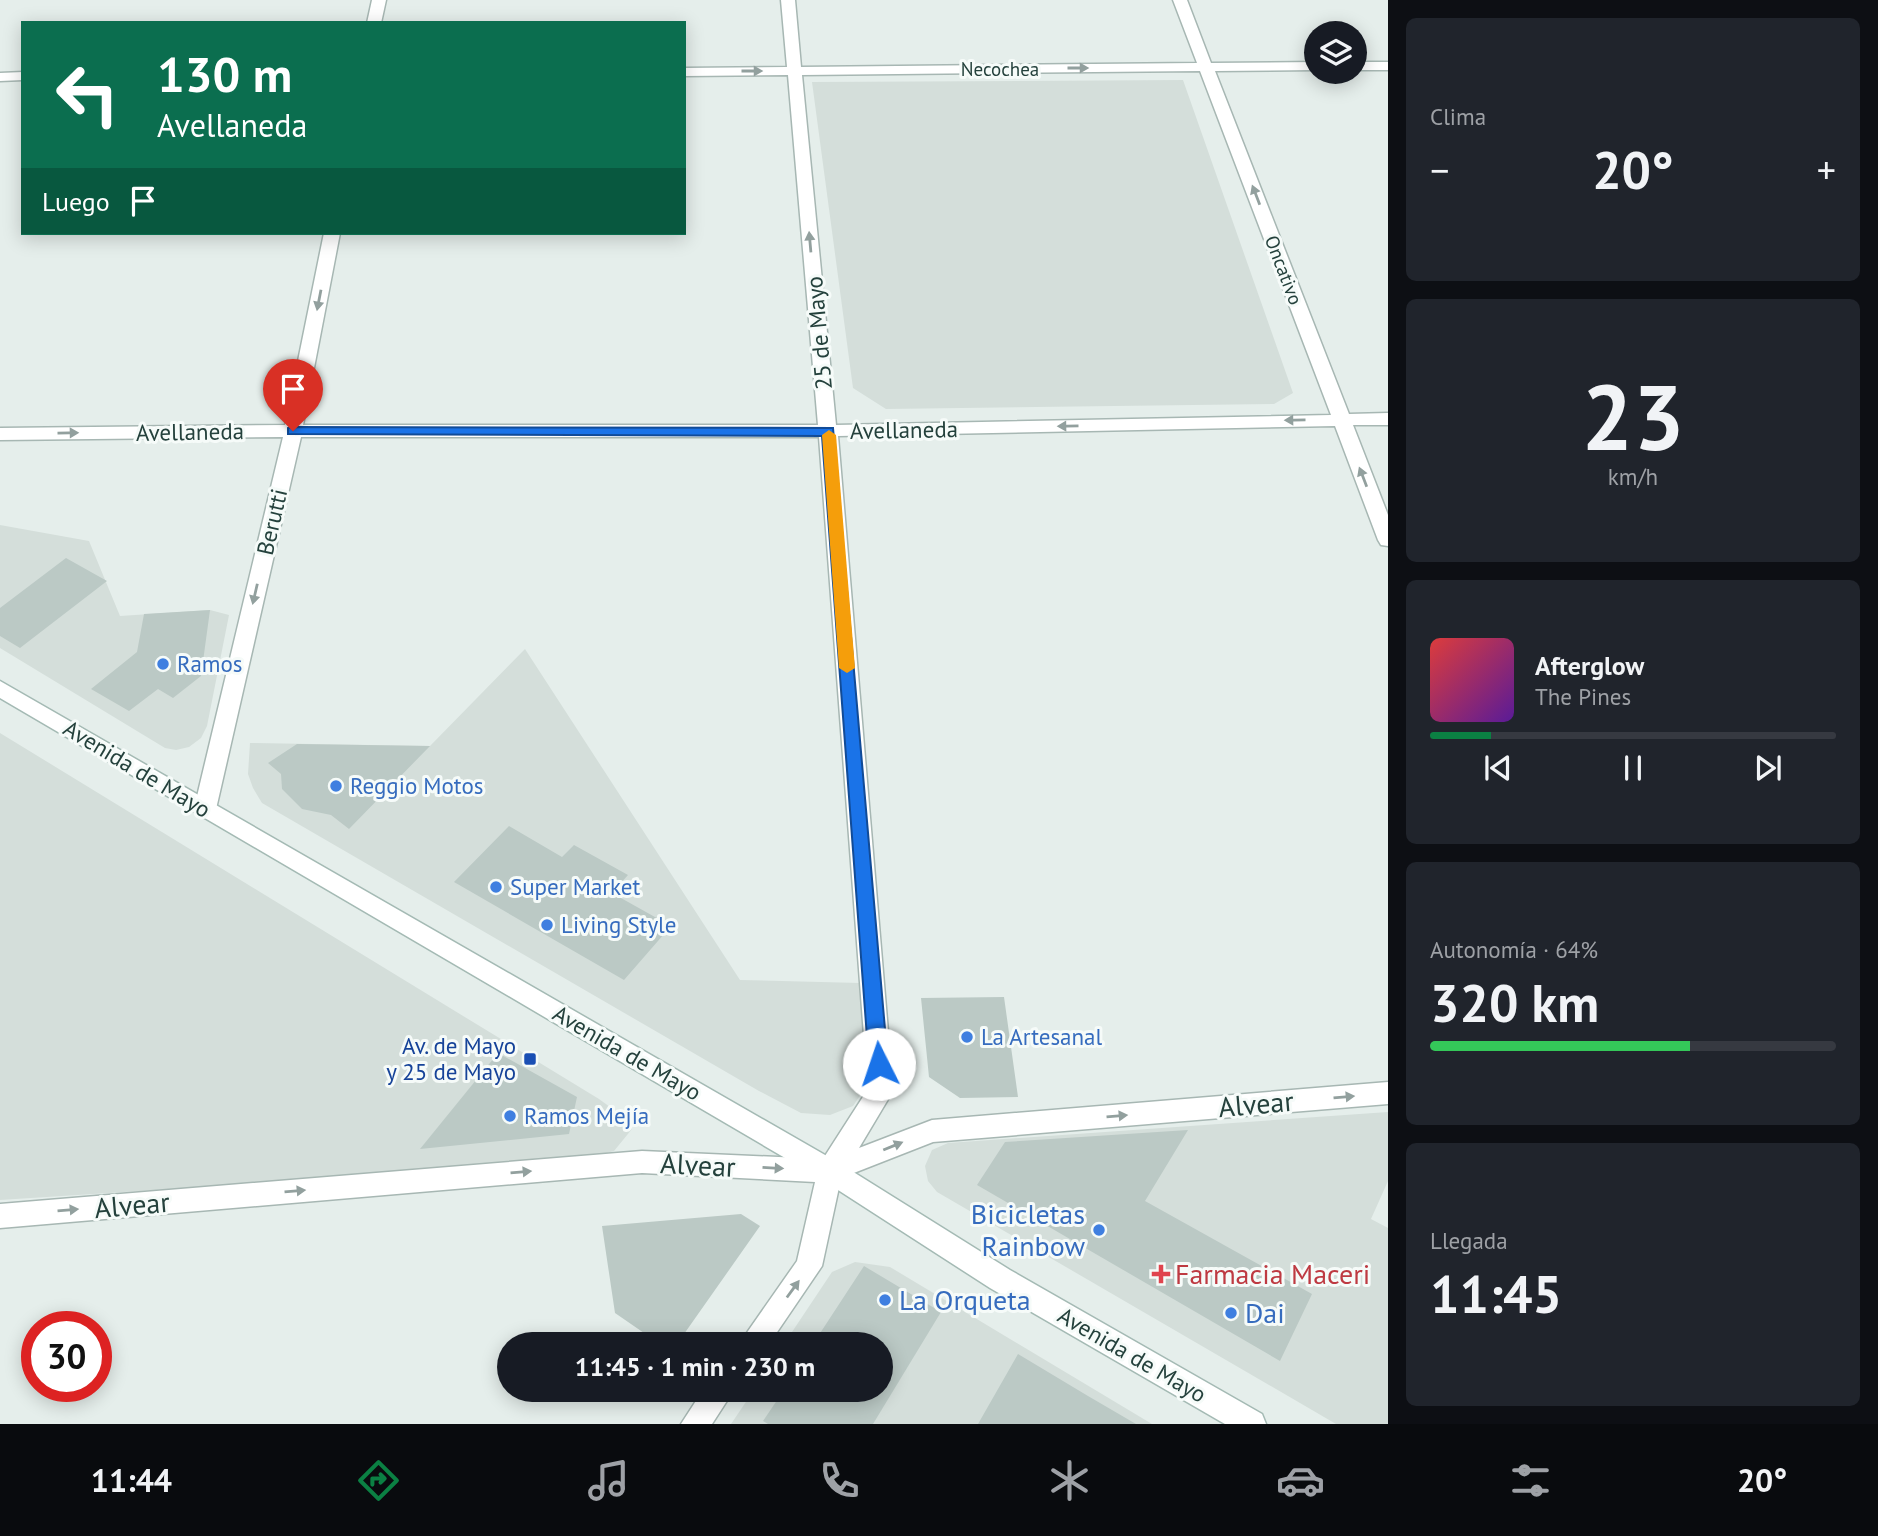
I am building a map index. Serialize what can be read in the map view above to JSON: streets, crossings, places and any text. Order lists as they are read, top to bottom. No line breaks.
{"streets":{"street":["Necochea","Oncativo","25 de Mayo","Avellaneda","Berutti","Avenida de Mayo","Alvear"]},"crossings":[["Necochea","Oncativo"],["Necochea","25 de Mayo"],["Oncativo","Avellaneda"],["25 de Mayo","Avellaneda"],["25 de Mayo","Avenida de Mayo"],["25 de Mayo","Alvear"],["Avellaneda","Berutti"],["Berutti","Avenida de Mayo"],["Avenida de Mayo","Alvear"]],"one_way":["Necochea","Oncativo","25 de Mayo","Berutti","Alvear"],"places":{"other":["Ramos","Reggio Motos","Super Market","Living Style","La Artesanal","Ramos Mejía","Bicicletas Rainbow","La Orqueta","Dai"],"transit":["Av. de Mayo y 25 de Mayo"],"health":["Farmacia Maceri"]},"page":{"tile":["Clima",["23","km/h"],["Autonomía · 64%","320 km"],["Llegada","11:45"]],"turn":["130 m","Avellaneda"],"heat":["−","20°","+"],"then":"Luego","song":["Afterglow","The Pines"],"limit":"30","trip":"11:45 · 1 min · 230 m","tabs":["11:44","20°"]}}
